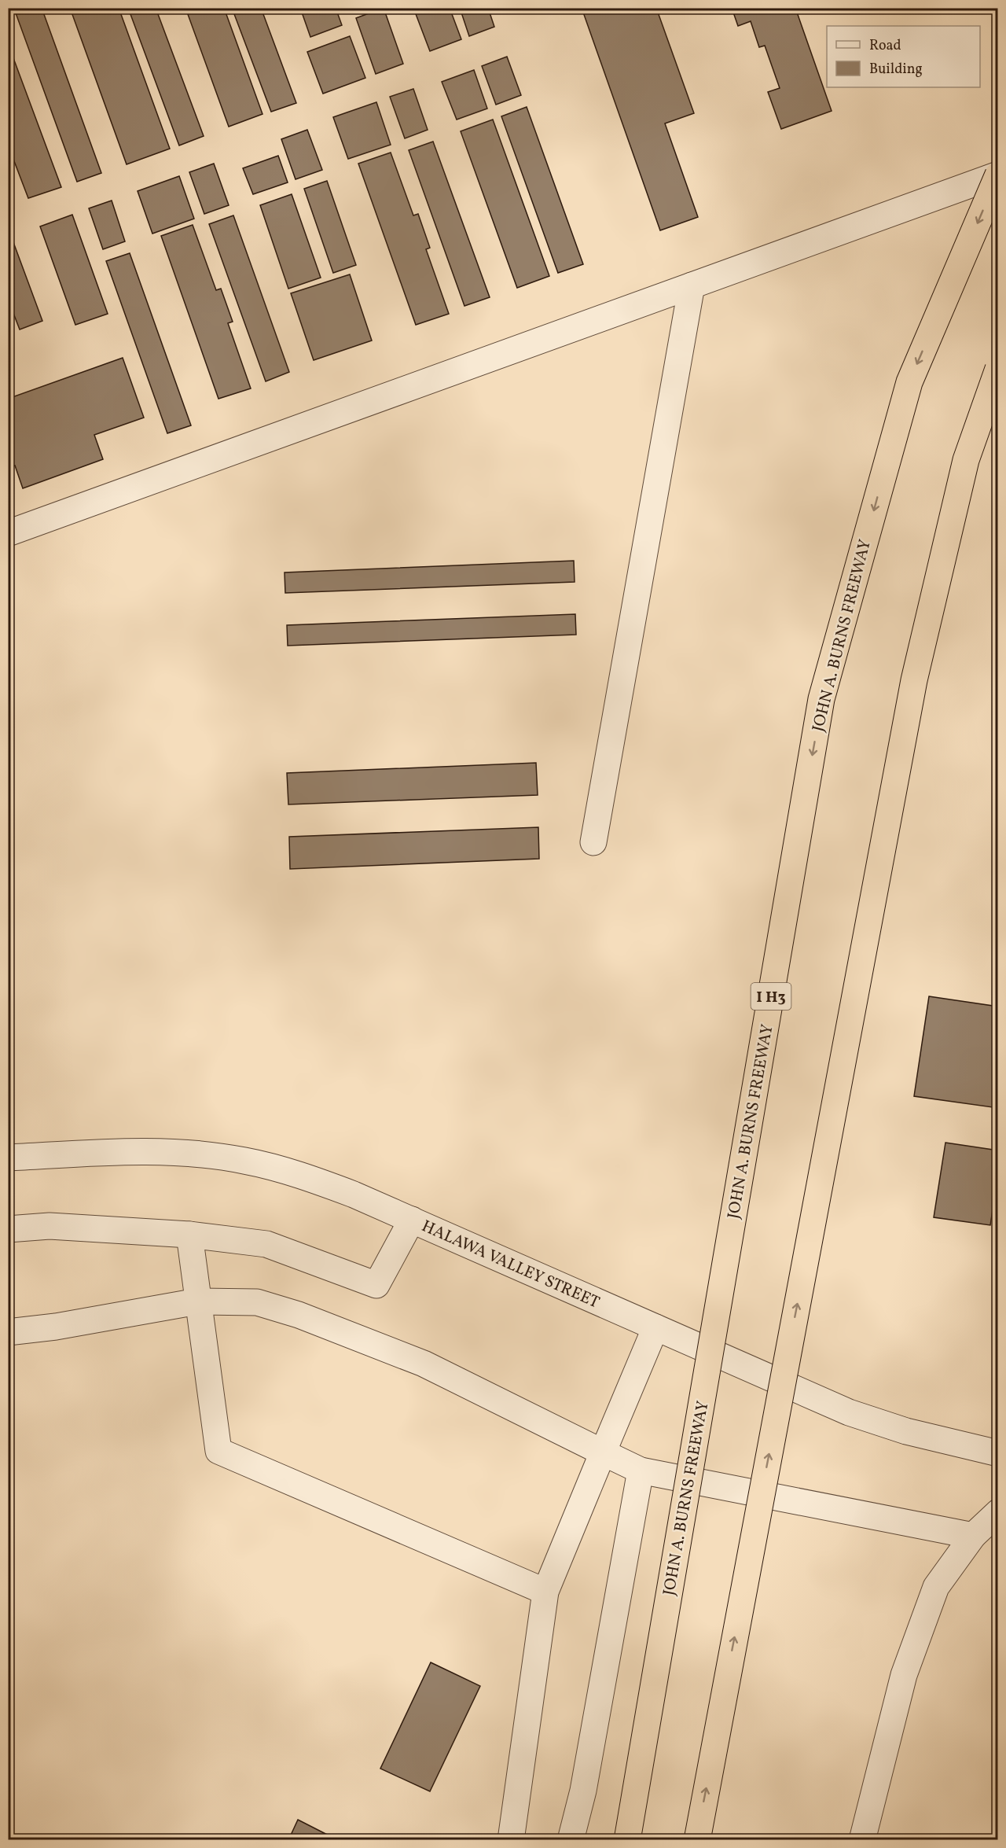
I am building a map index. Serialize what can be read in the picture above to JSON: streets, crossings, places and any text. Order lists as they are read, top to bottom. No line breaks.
{"streets":{"highway":["JOHN A. BURNS FREEWAY","I H3"],"street":["HALAWA VALLEY STREET"]},"legend":["Road","Building"]}
